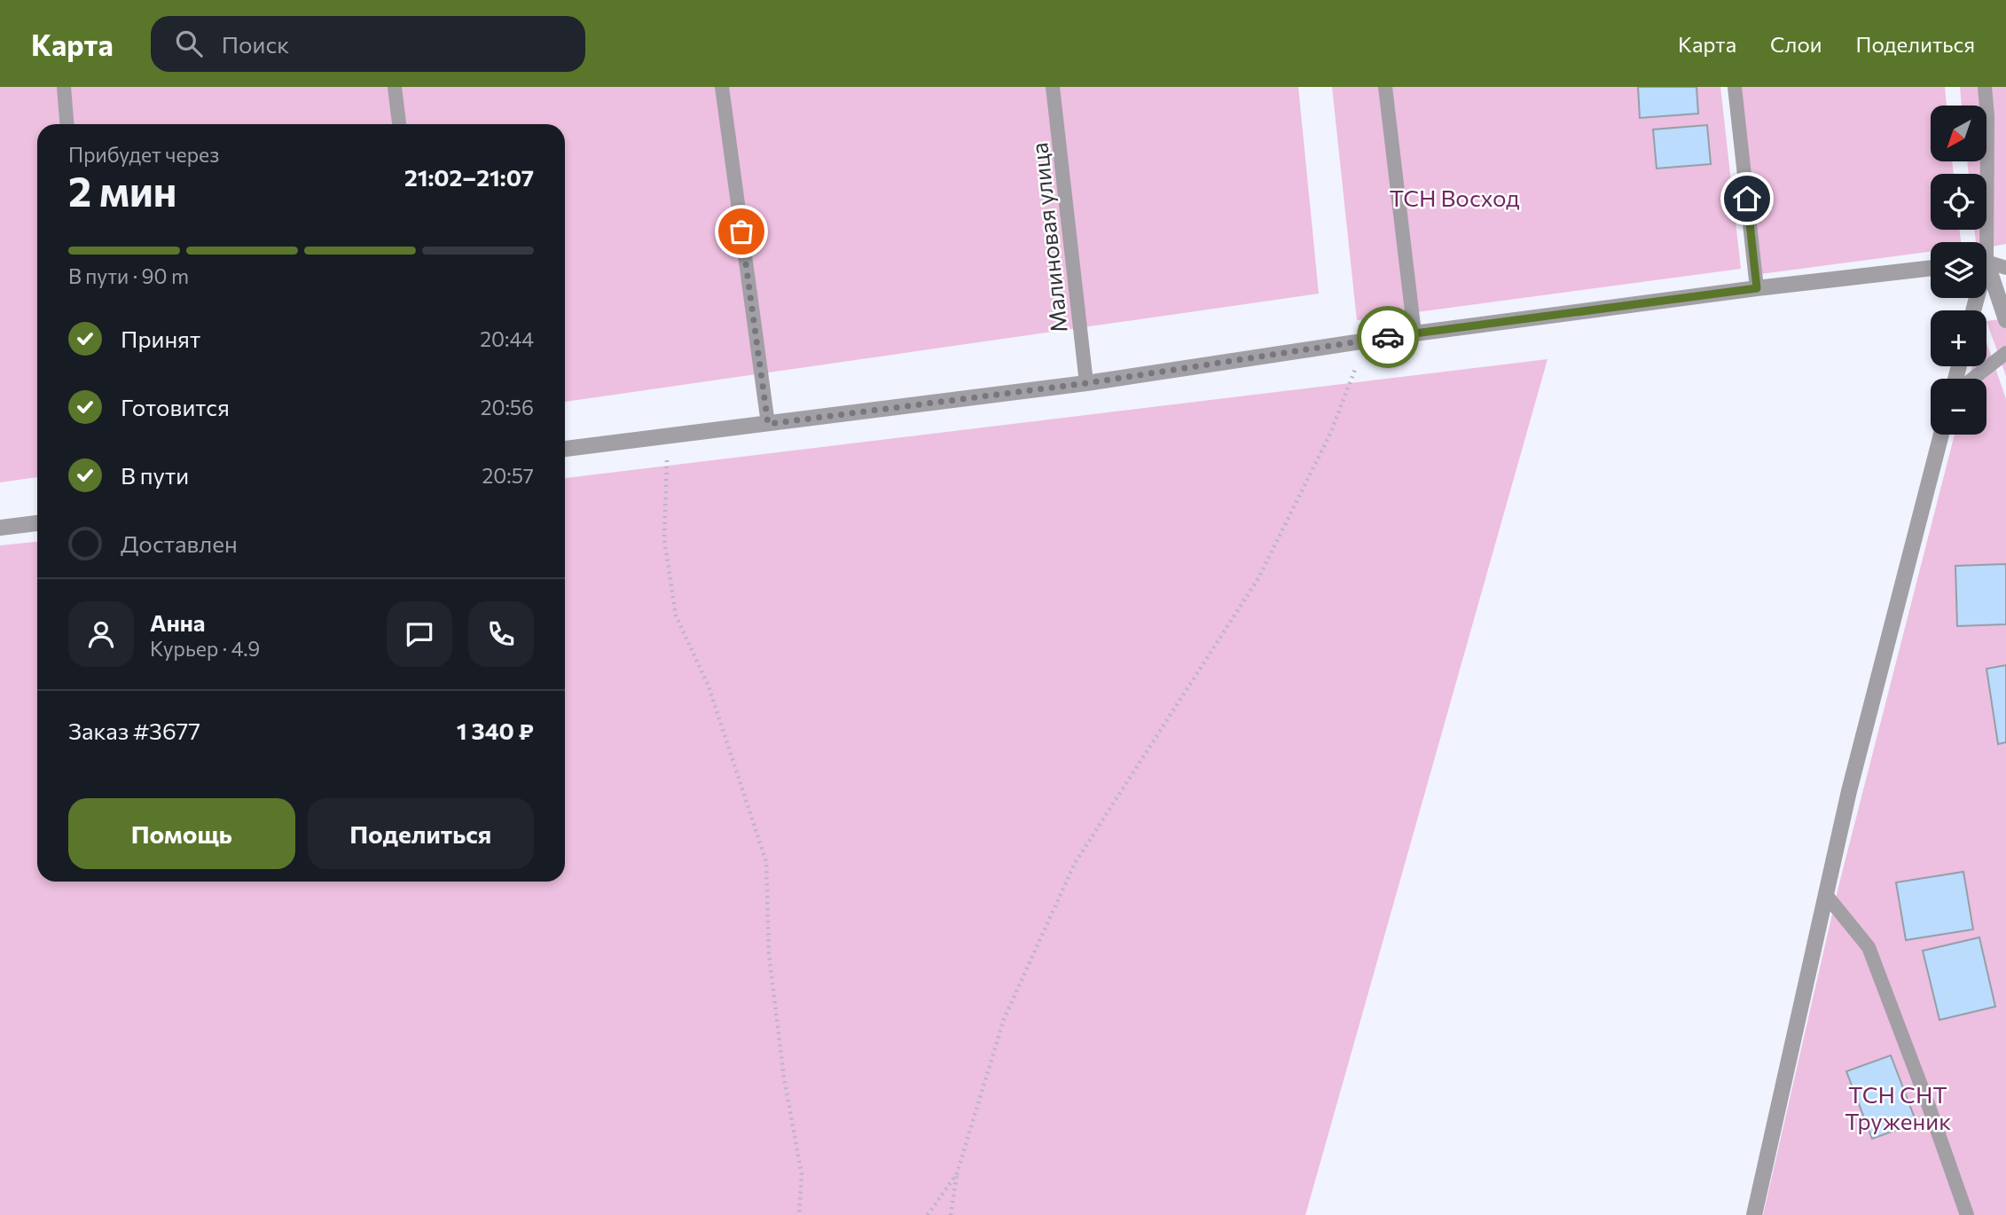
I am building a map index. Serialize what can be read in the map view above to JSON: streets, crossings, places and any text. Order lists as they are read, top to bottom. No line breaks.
{"streets":{"lane":["Малиновая улица"]},"parks":["ТСН Восход","ТСН СНТ Труженик"],"north":"bottom left","page":{"header":"Карта","search":"Поиск","nav":["Карта","Слои","Поделиться"],"map_buttons":["+","−"],"heading":["2 мин","Прибудет через","21:02–21:07"],"panel":["Анна","Курьер · 4.9","Заказ #3677","1 340 ₽"],"bar":"В пути · 90 m","list":[["Принят","20:44"],["Готовится","20:56"],["В пути","20:57"],"Доставлен"],"buttons":["Помощь","Поделиться"]}}
